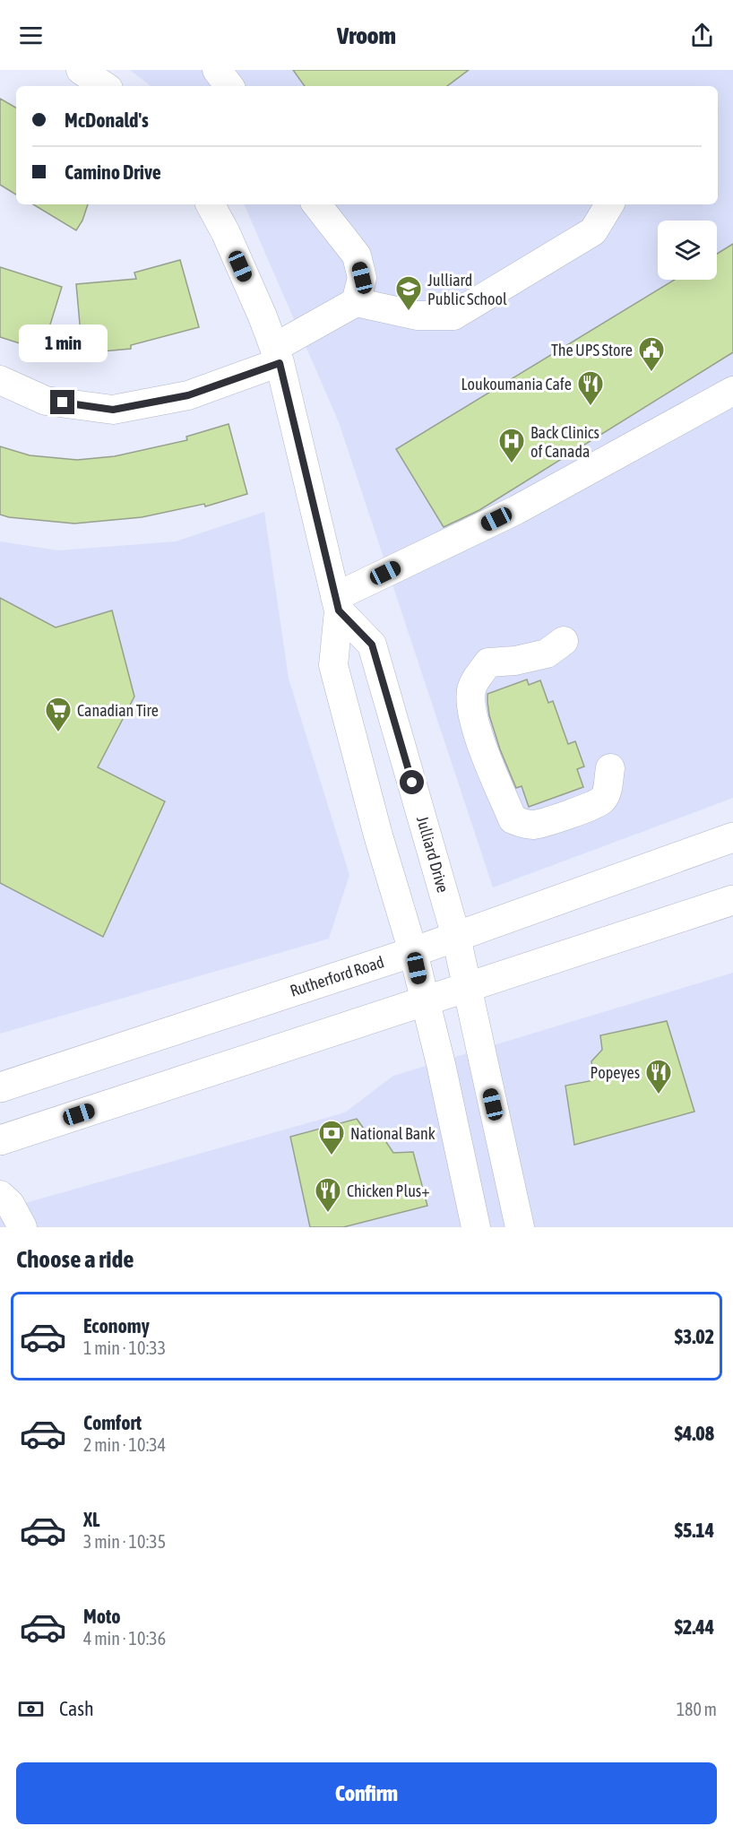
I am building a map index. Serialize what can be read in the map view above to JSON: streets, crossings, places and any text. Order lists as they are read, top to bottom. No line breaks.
{"streets":{"main road":["Rutherford Road"],"street":["Julliard Drive"]},"crossings":[["Julliard Drive","Rutherford Road"]],"places":{"school or university":["Julliard Public School"],"public building":["The UPS Store"],"restaurant":["Loukoumania Cafe","Popeyes","Chicken Plus+"],"hospital":["Back Clinics of Canada"],"supermarket":["Canadian Tire"],"bank":["National Bank"]},"page":{"header":"Vroom","banner":["McDonald's","Camino Drive"],"bubble":"1 min","heading":"Choose a ride","list":[{"name":"Economy","note":"1 min · 10:33","value":"$3.02"},{"name":"Comfort","note":"2 min · 10:34","value":"$4.08"},{"name":"XL","note":"3 min · 10:35","value":"$5.14"},{"name":"Moto","note":"4 min · 10:36","value":"$2.44"}],"pay":["Cash","180 m"],"buttons":"Confirm"}}
